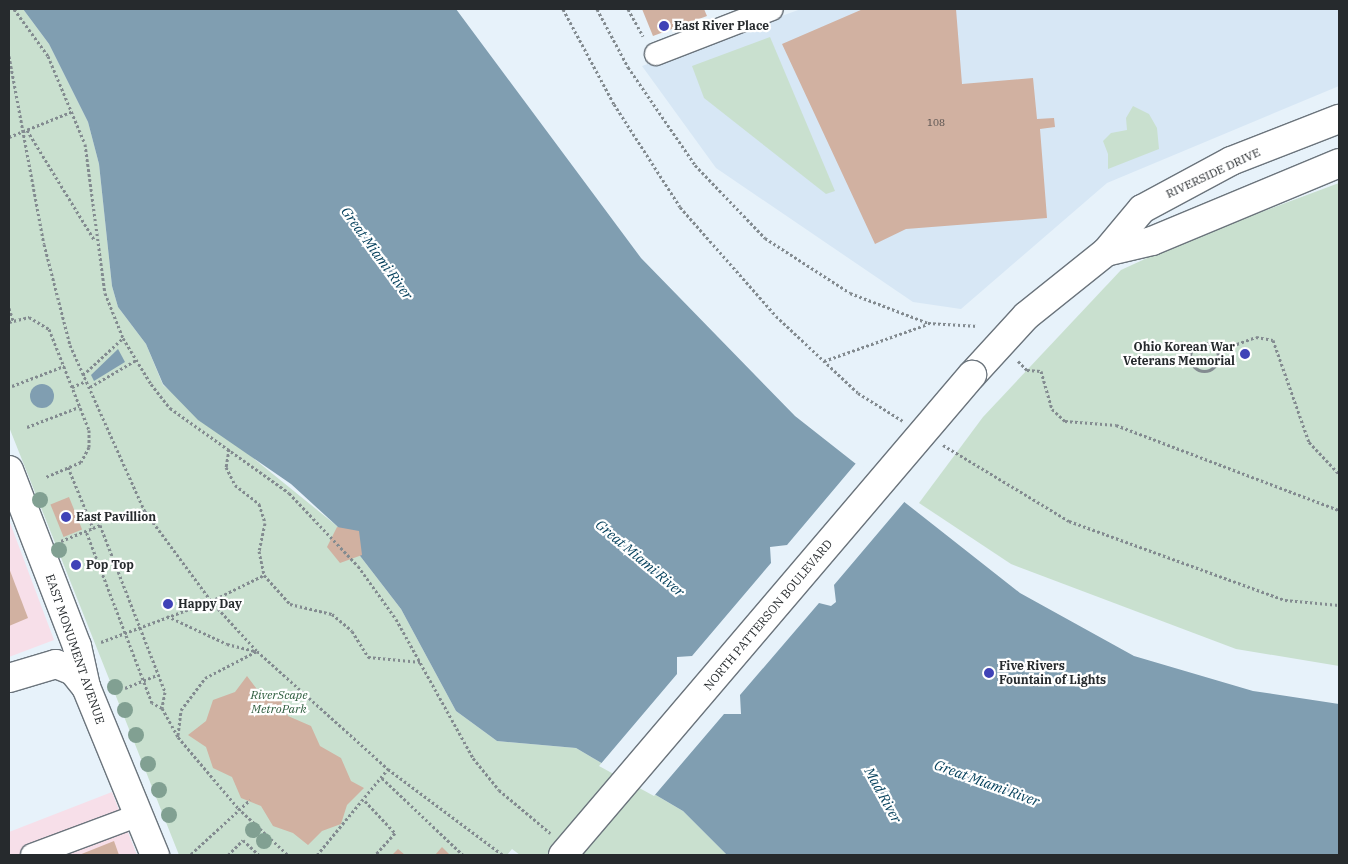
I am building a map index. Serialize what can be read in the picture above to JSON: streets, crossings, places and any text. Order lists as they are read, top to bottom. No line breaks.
{"streets":{"main road":["RIVERSIDE DRIVE","NORTH PATTERSON BOULEVARD","EAST MONUMENT AVENUE"]},"crossings":[["RIVERSIDE DRIVE","NORTH PATTERSON BOULEVARD"]],"water":["Great Miami River","Mad River"],"parks":["RiverScape MetroPark"],"places":["East River Place","Ohio Korean War Veterans Memorial","East Pavillion","Pop Top","Happy Day","Five Rivers Fountain of Lights"],"house_numbers":["108"]}
